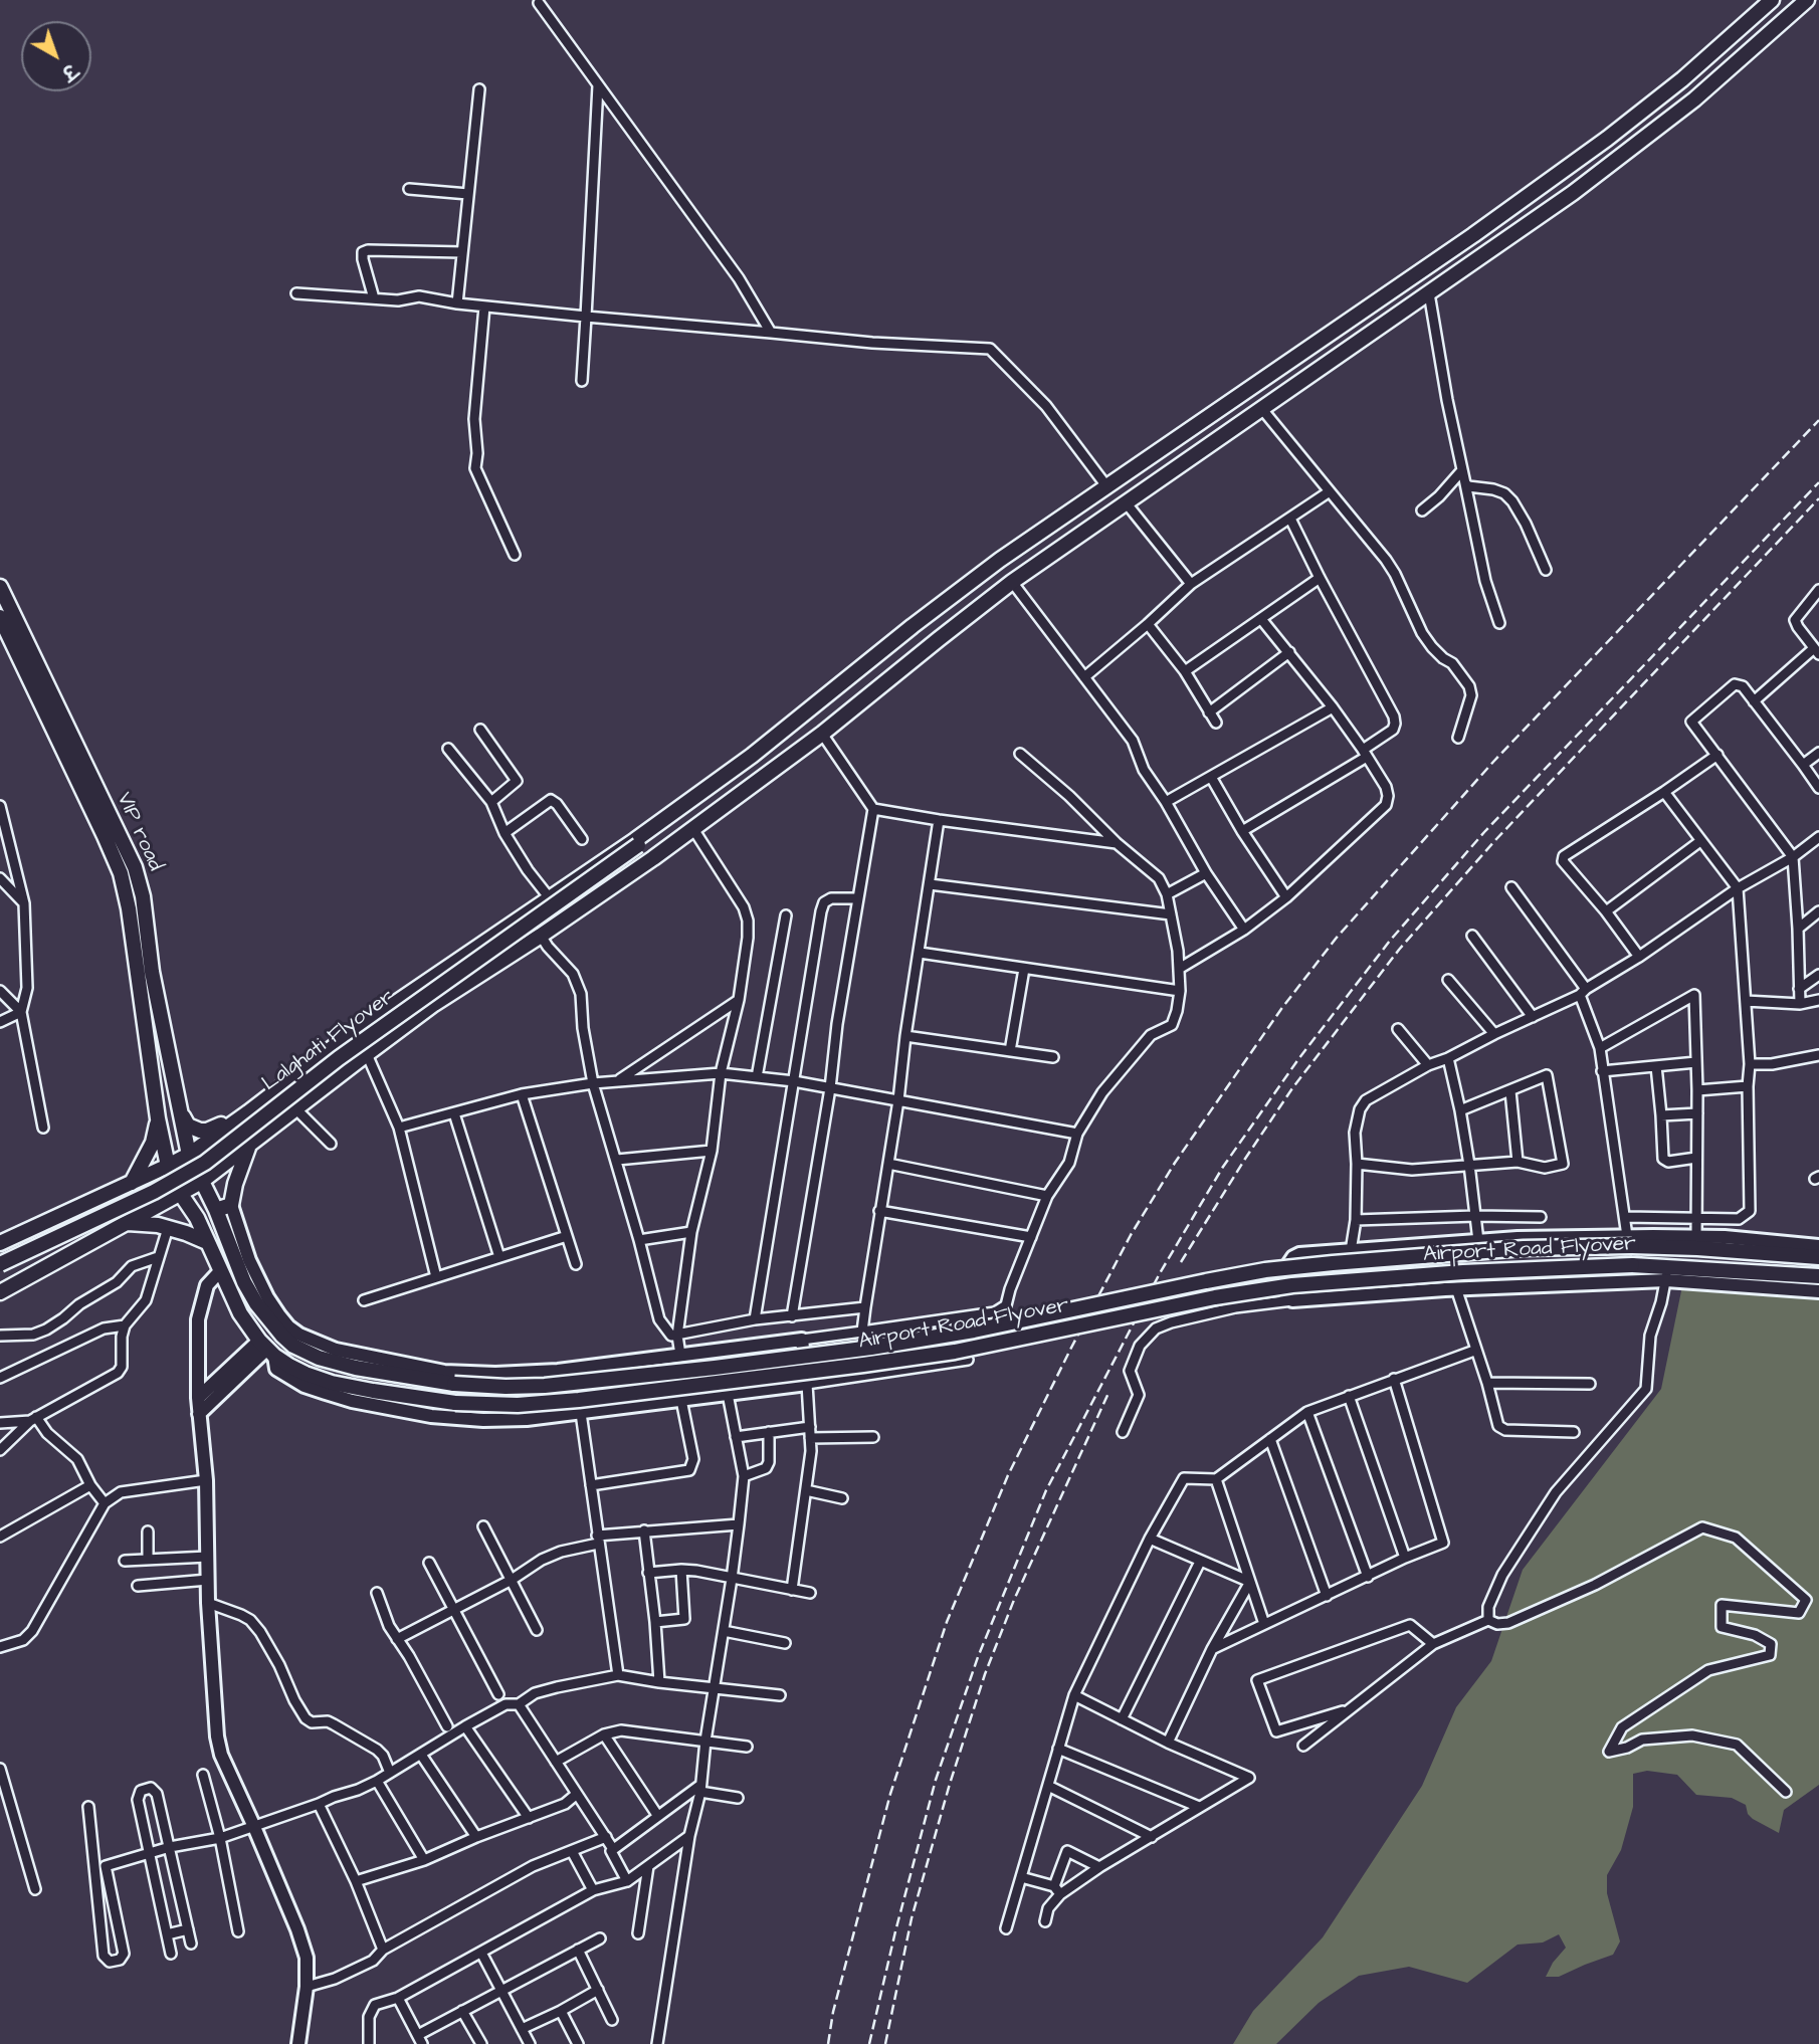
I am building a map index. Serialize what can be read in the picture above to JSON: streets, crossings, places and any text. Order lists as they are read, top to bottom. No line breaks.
{"streets":{"main road":["VIP road","Lalghati Flyover","Airport Road Flyover"]},"crossings":[["VIP road","Airport Road Flyover"]],"north":"bottom right"}
